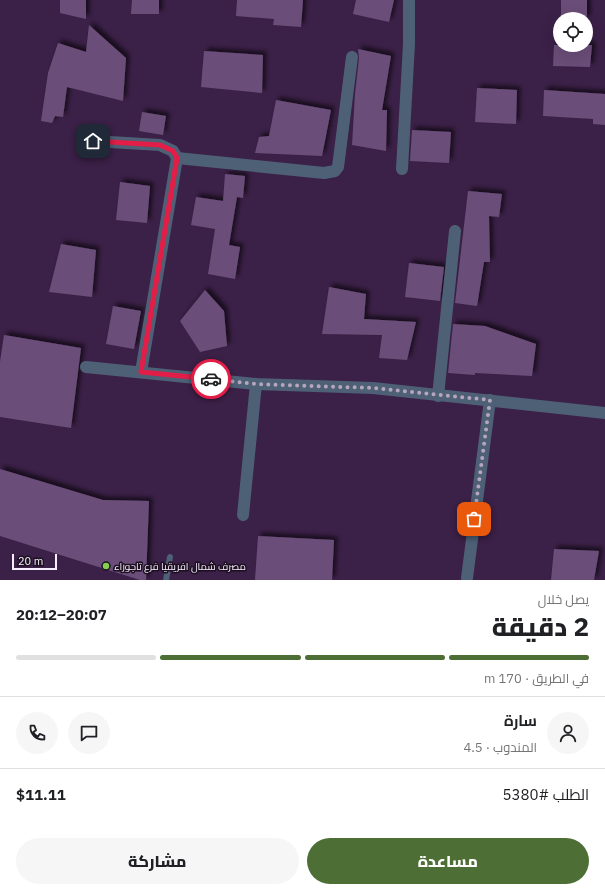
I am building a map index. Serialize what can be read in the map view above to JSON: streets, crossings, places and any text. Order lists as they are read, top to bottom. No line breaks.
{"places":["مصرف شمال افريقيا فرع تاجوراء"],"scale_bar":"20 m","page":{"scale":"20 m","heading":["2 دقيقة","يصل خلال","20:07–20:12"],"panel":["سارة","المندوب · 4.5","الطلب #5380","$11.11"],"bar":"في الطريق · 170 m","buttons":["مساعدة","مشاركة"]}}
